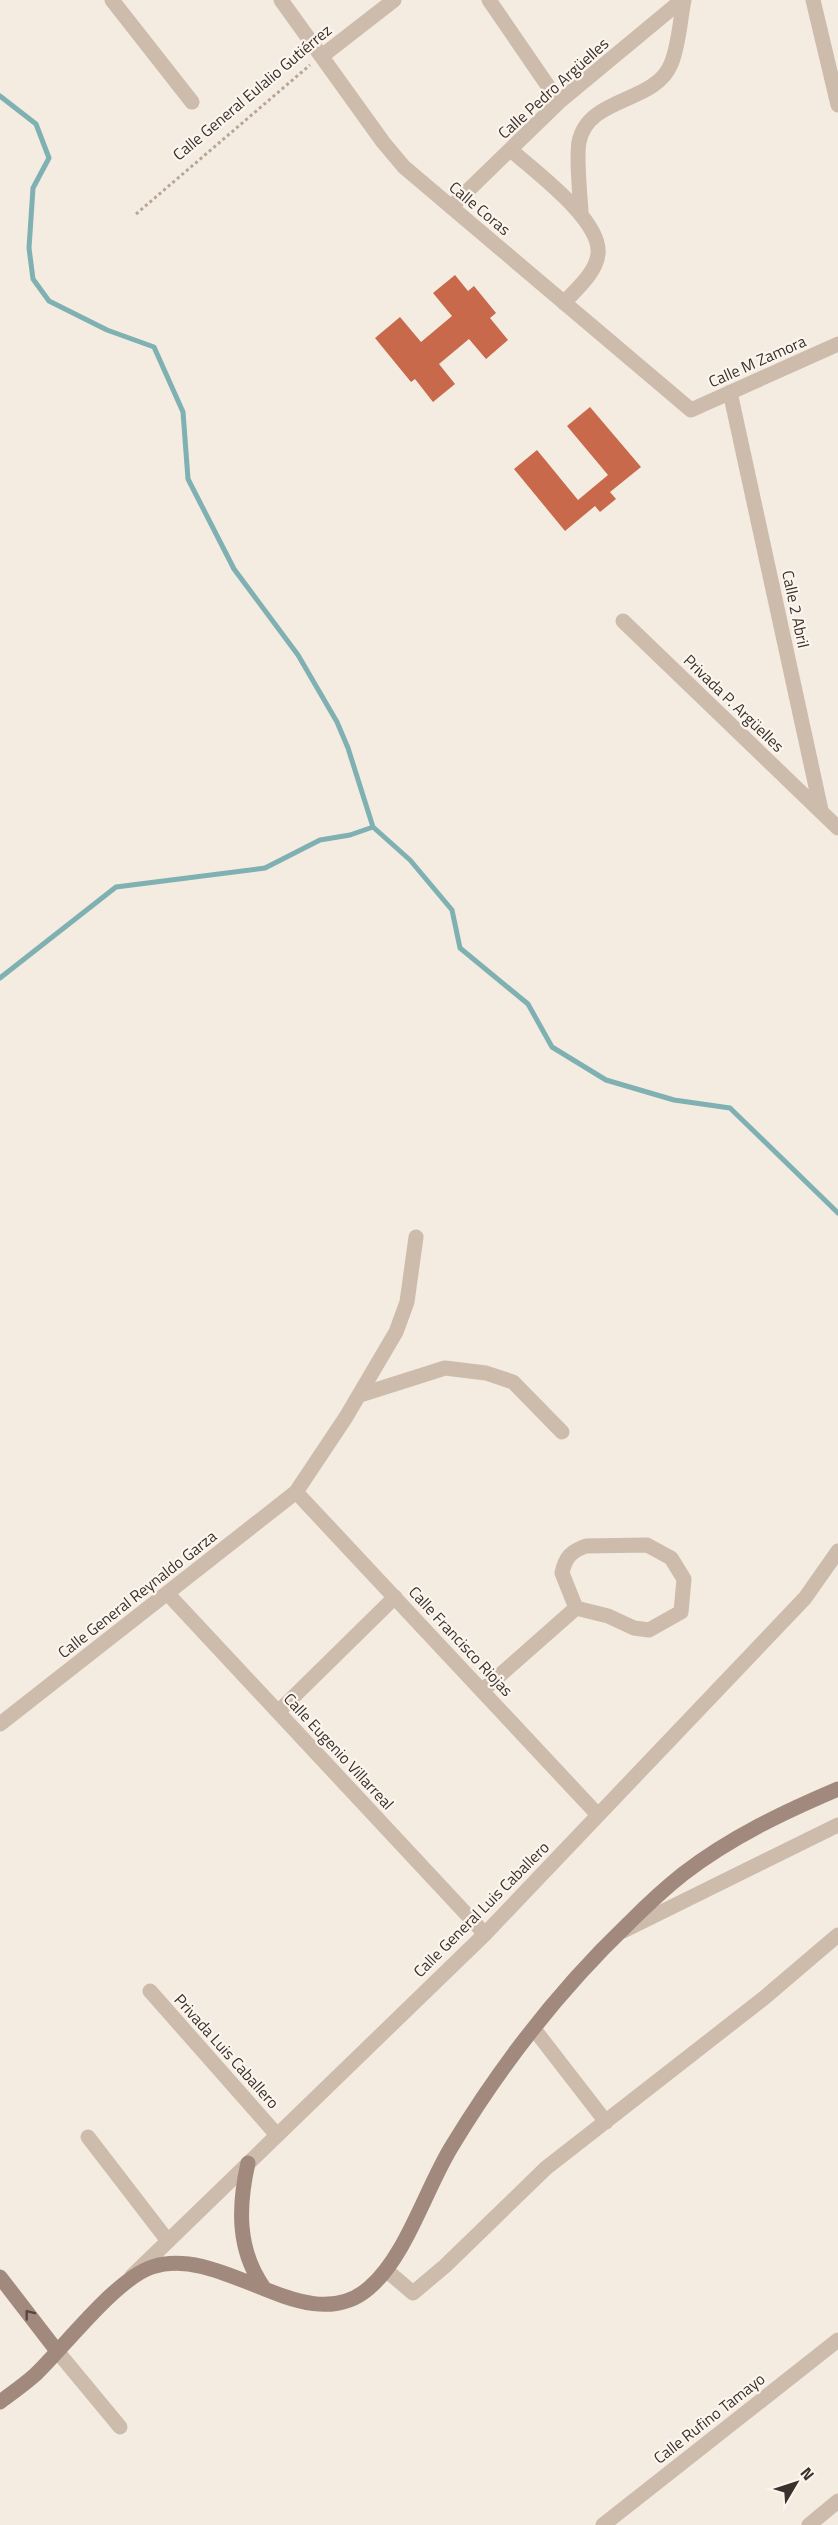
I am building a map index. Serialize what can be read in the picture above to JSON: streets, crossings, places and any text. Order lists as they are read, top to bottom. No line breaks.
{"streets":{"street":["Calle Pedro Argüelles","Calle General Eulalio Gutiérrez","Calle Coras","Calle M Zamora","Calle 2 Abril","Privada P. Argüelles","Calle General Reynaldo Garza","Calle Francisco Riojas","Calle Eugenio Villarreal","Calle General Luis Caballero","Privada Luis Caballero","Calle Rufino Tamayo"]},"crossings":[["Calle Pedro Argüelles","Calle Coras"],["Calle General Eulalio Gutiérrez","Calle Coras"],["Calle Coras","Calle M Zamora"],["Calle M Zamora","Calle 2 Abril"],["Calle 2 Abril","Privada P. Argüelles"],["Calle General Reynaldo Garza","Calle Francisco Riojas"],["Calle General Reynaldo Garza","Calle Eugenio Villarreal"],["Calle Francisco Riojas","Calle General Luis Caballero"],["Calle Eugenio Villarreal","Calle General Luis Caballero"],["Calle General Luis Caballero","Privada Luis Caballero"]],"north":"top right"}
